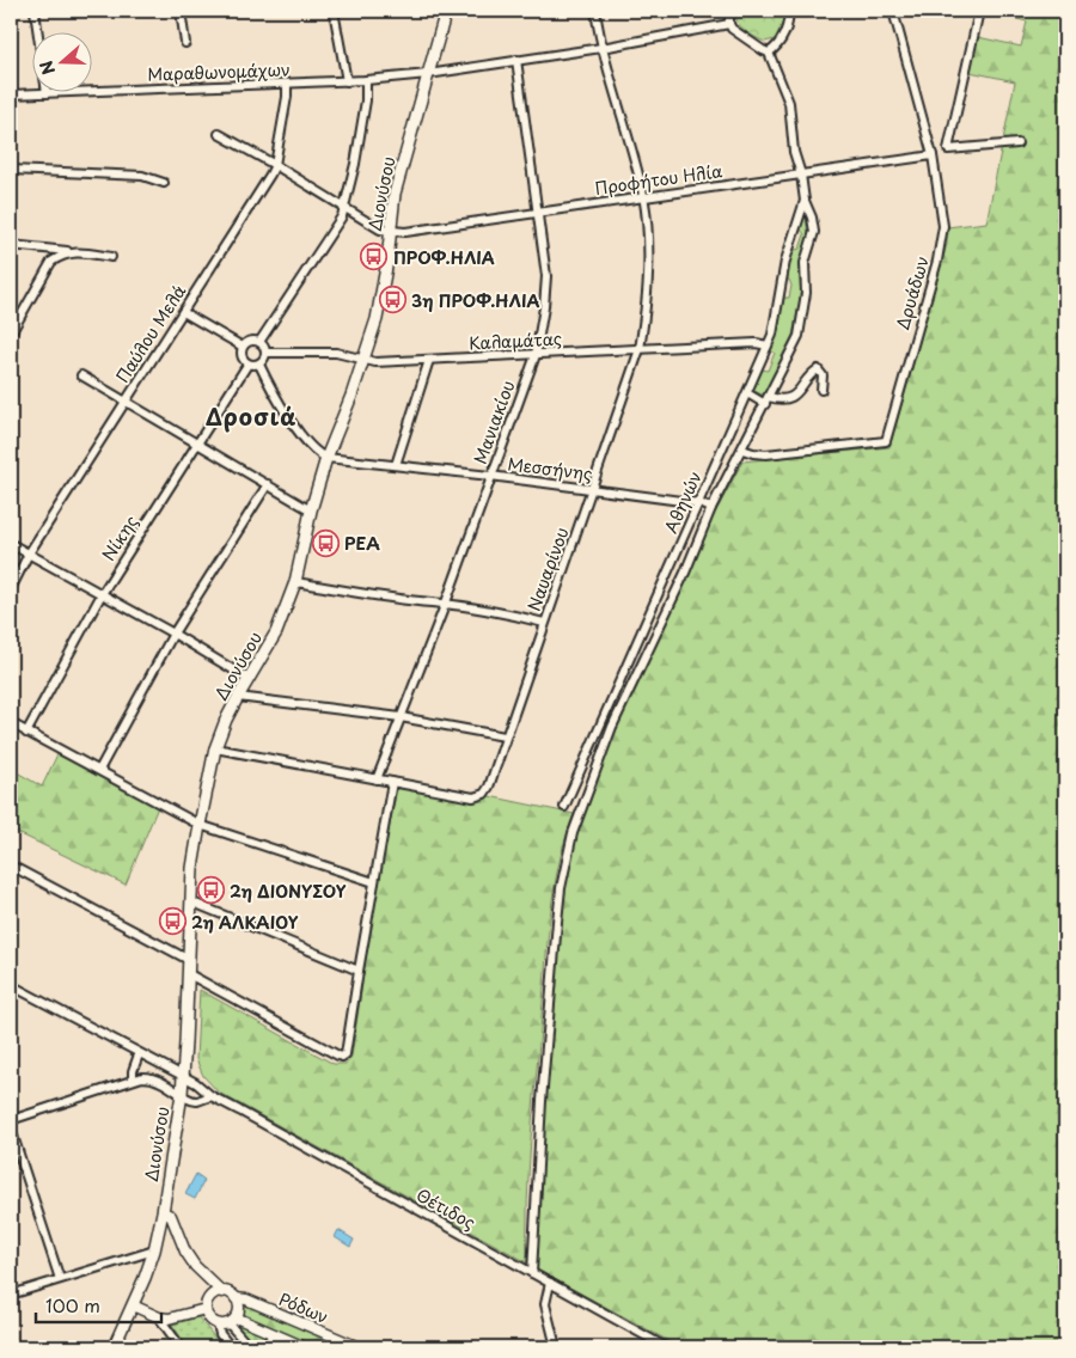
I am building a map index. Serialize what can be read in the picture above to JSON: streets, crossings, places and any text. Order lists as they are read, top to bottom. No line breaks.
{"streets":{"main road":["Διονύσου"],"street":["Μαραθωνομάχων","Προφήτου Ηλία","Δρυάδων","Παύλου Μελά","Καλαμάτας","Μανιακίου","Μεσσήνης","Αθηνών","Νίκης","Ναυαρίνου","Θέτιδος","Ρόδων"]},"crossings":[["Μαραθωνομάχων","Διονύσου"],["Μαραθωνομάχων","Παύλου Μελά"],["Μαραθωνομάχων","Μανιακίου"],["Μαραθωνομάχων","Ναυαρίνου"],["Προφήτου Ηλία","Διονύσου"],["Προφήτου Ηλία","Δρυάδων"],["Προφήτου Ηλία","Μανιακίου"],["Προφήτου Ηλία","Αθηνών"],["Προφήτου Ηλία","Ναυαρίνου"],["Διονύσου","Καλαμάτας"],["Διονύσου","Μεσσήνης"],["Διονύσου","Θέτιδος"],["Δρυάδων","Αθηνών"],["Καλαμάτας","Μανιακίου"],["Καλαμάτας","Αθηνών"],["Καλαμάτας","Νίκης"],["Καλαμάτας","Ναυαρίνου"],["Μανιακίου","Μεσσήνης"],["Μεσσήνης","Αθηνών"],["Μεσσήνης","Ναυαρίνου"],["Αθηνών","Θέτιδος"]],"districts":["Δροσιά"],"places":{"bus stop":["ΠΡΟΦ.ΗΛΙΑ","3η ΠΡΟΦ.ΗΛΙΑ","ΡΕΑ","2η ΔΙΟΝΥΣΟΥ","2η ΑΛΚΑΙΟΥ"]},"scale_bar":"100 m","north":"left"}
